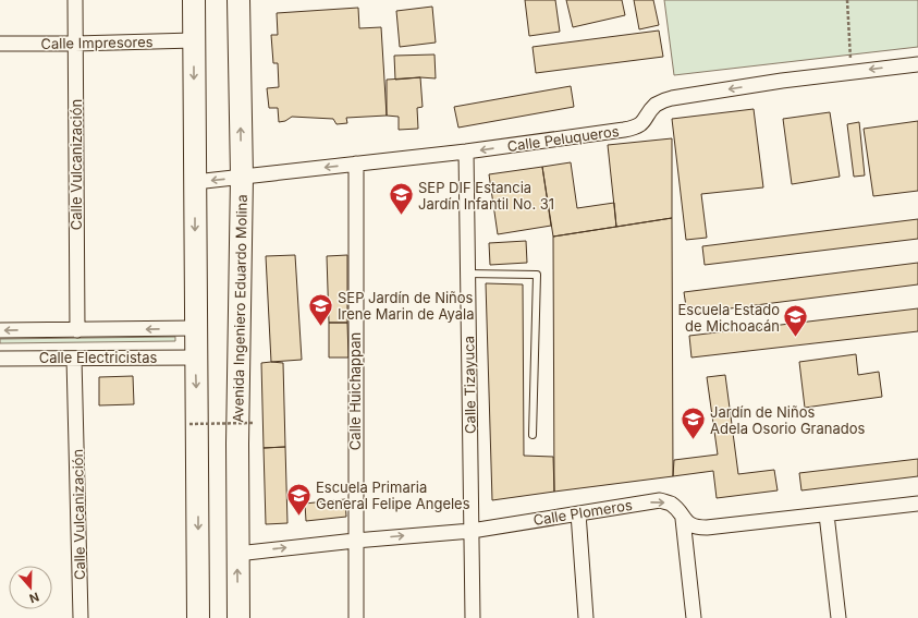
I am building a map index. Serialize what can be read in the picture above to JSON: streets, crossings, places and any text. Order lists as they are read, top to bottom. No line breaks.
{"streets":{"main road":["Avenida Ingeniero Eduardo Molina"],"street":["Calle Impresores","Calle Peluqueros","Calle Vulcanización","Calle Electricistas","Calle Tizayuca","Calle Huichappan","Calle Plomeros"]},"crossings":[["Calle Impresores","Calle Vulcanización"],["Calle Peluqueros","Avenida Ingeniero Eduardo Molina"],["Calle Peluqueros","Calle Tizayuca"],["Calle Peluqueros","Calle Huichappan"],["Calle Vulcanización","Calle Electricistas"],["Avenida Ingeniero Eduardo Molina","Calle Plomeros"],["Calle Tizayuca","Calle Plomeros"],["Calle Huichappan","Calle Plomeros"]],"one_way":["Calle Peluqueros","Calle Plomeros"],"places":{"school or university":["SEP DIF Estancia Jardín Infantil No. 31","SEP Jardín de Niños Irene Marin de Ayala","Escuela Estado de Michoacán","Jardín de Niños Adela Osorio Granados","Escuela Primaria General Felipe Angeles"]},"north":"bottom"}
